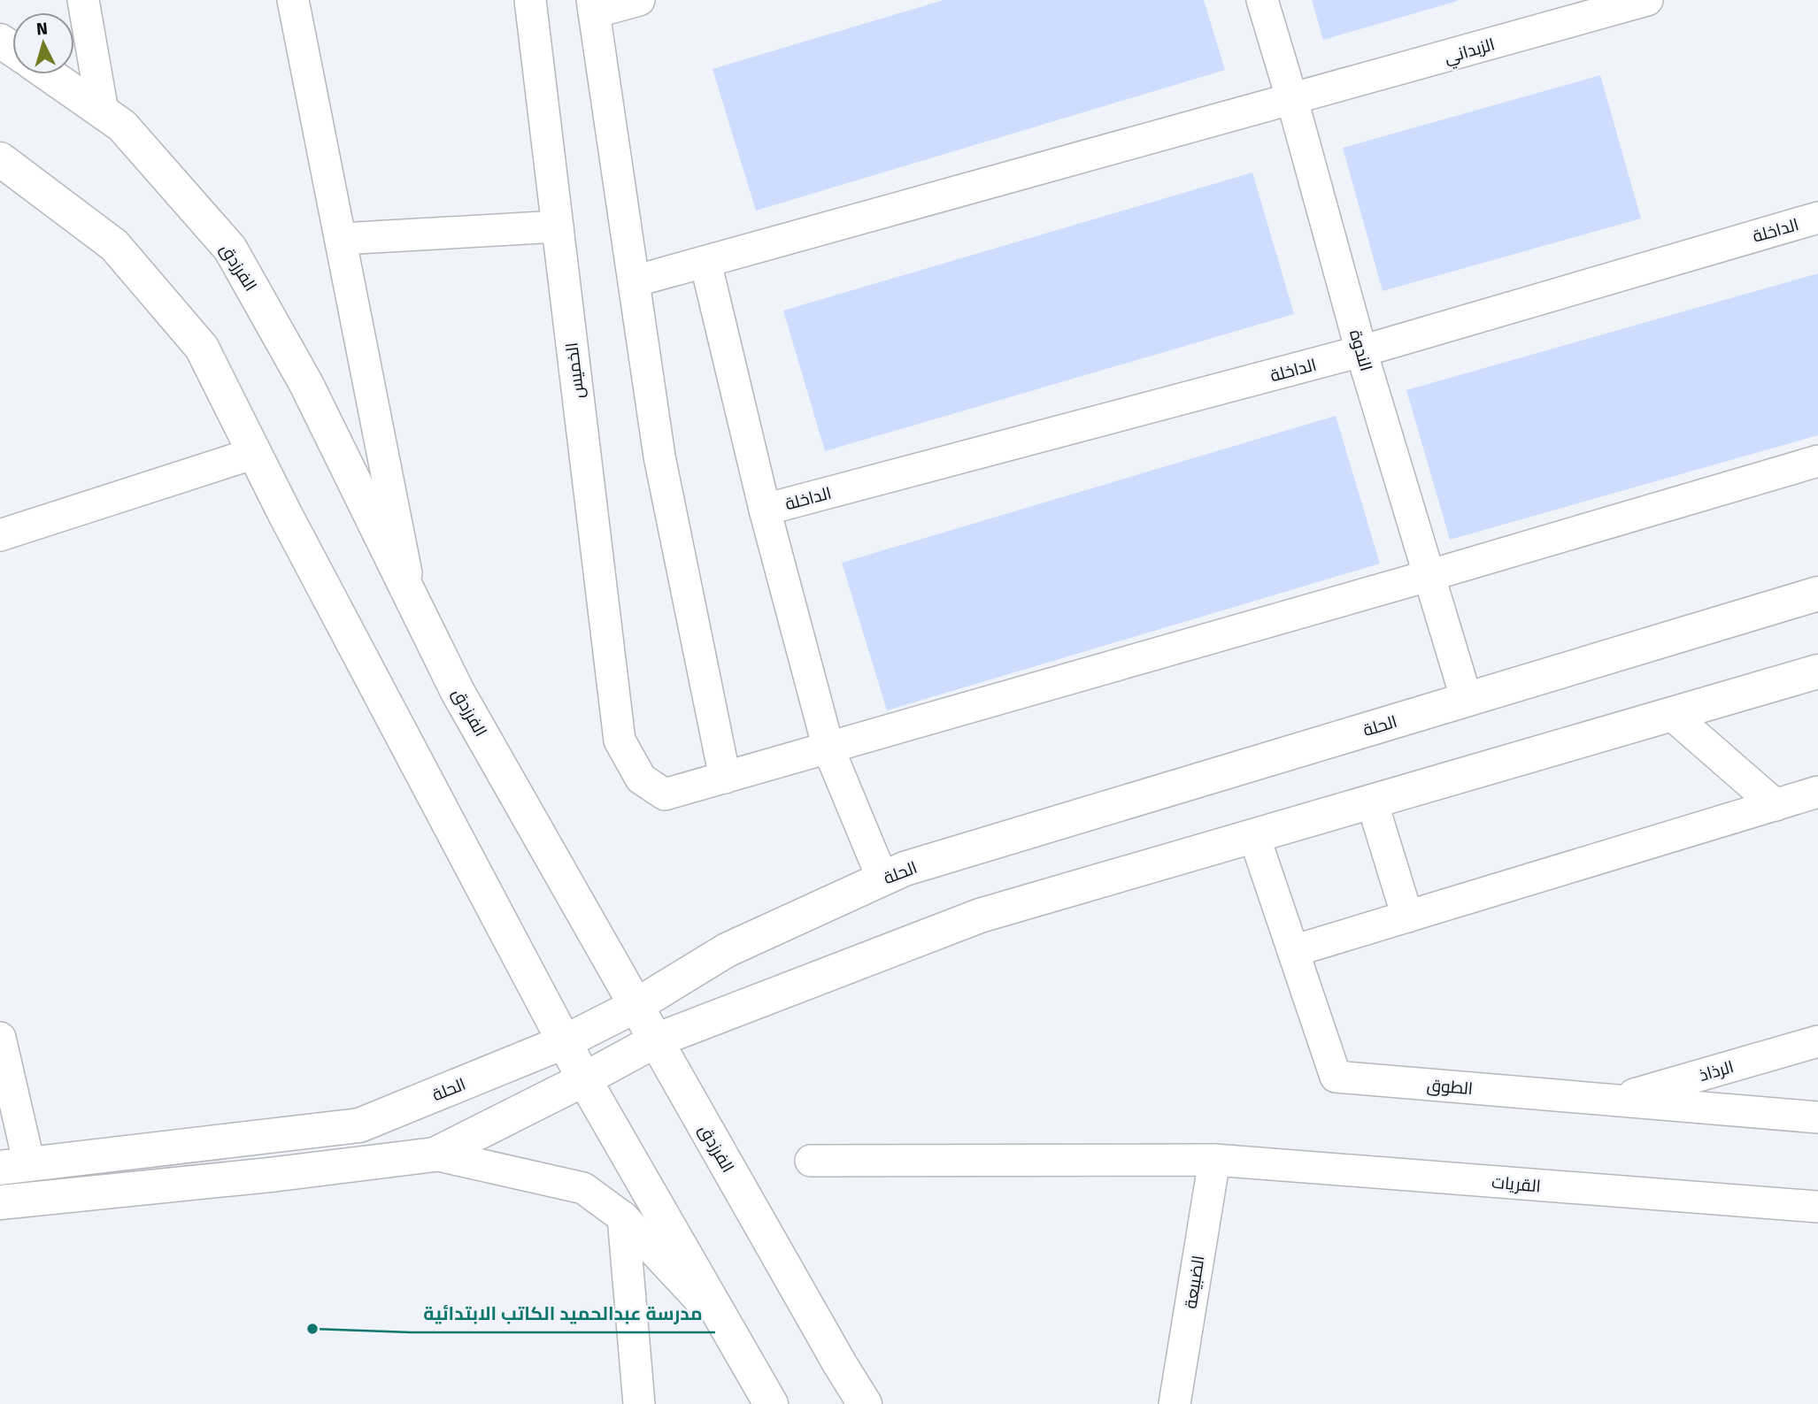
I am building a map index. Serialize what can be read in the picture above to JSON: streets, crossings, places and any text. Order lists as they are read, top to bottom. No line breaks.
{"streets":{"main road":["الفرزدق","الحلة"],"street":["الزبداني","الداخلة","الندوة","الخميس","الرذاذ","الطوق","القريات","الضبيعة"]},"crossings":[["الزبداني","الندوة"],["الداخلة","الندوة"],["الفرزدق","الحلة"],["الندوة","الحلة"],["الرذاذ","الطوق"],["القريات","الضبيعة"]],"places":["مدرسة عبدالحميد الكاتب الابتدائية"],"north":"top"}
